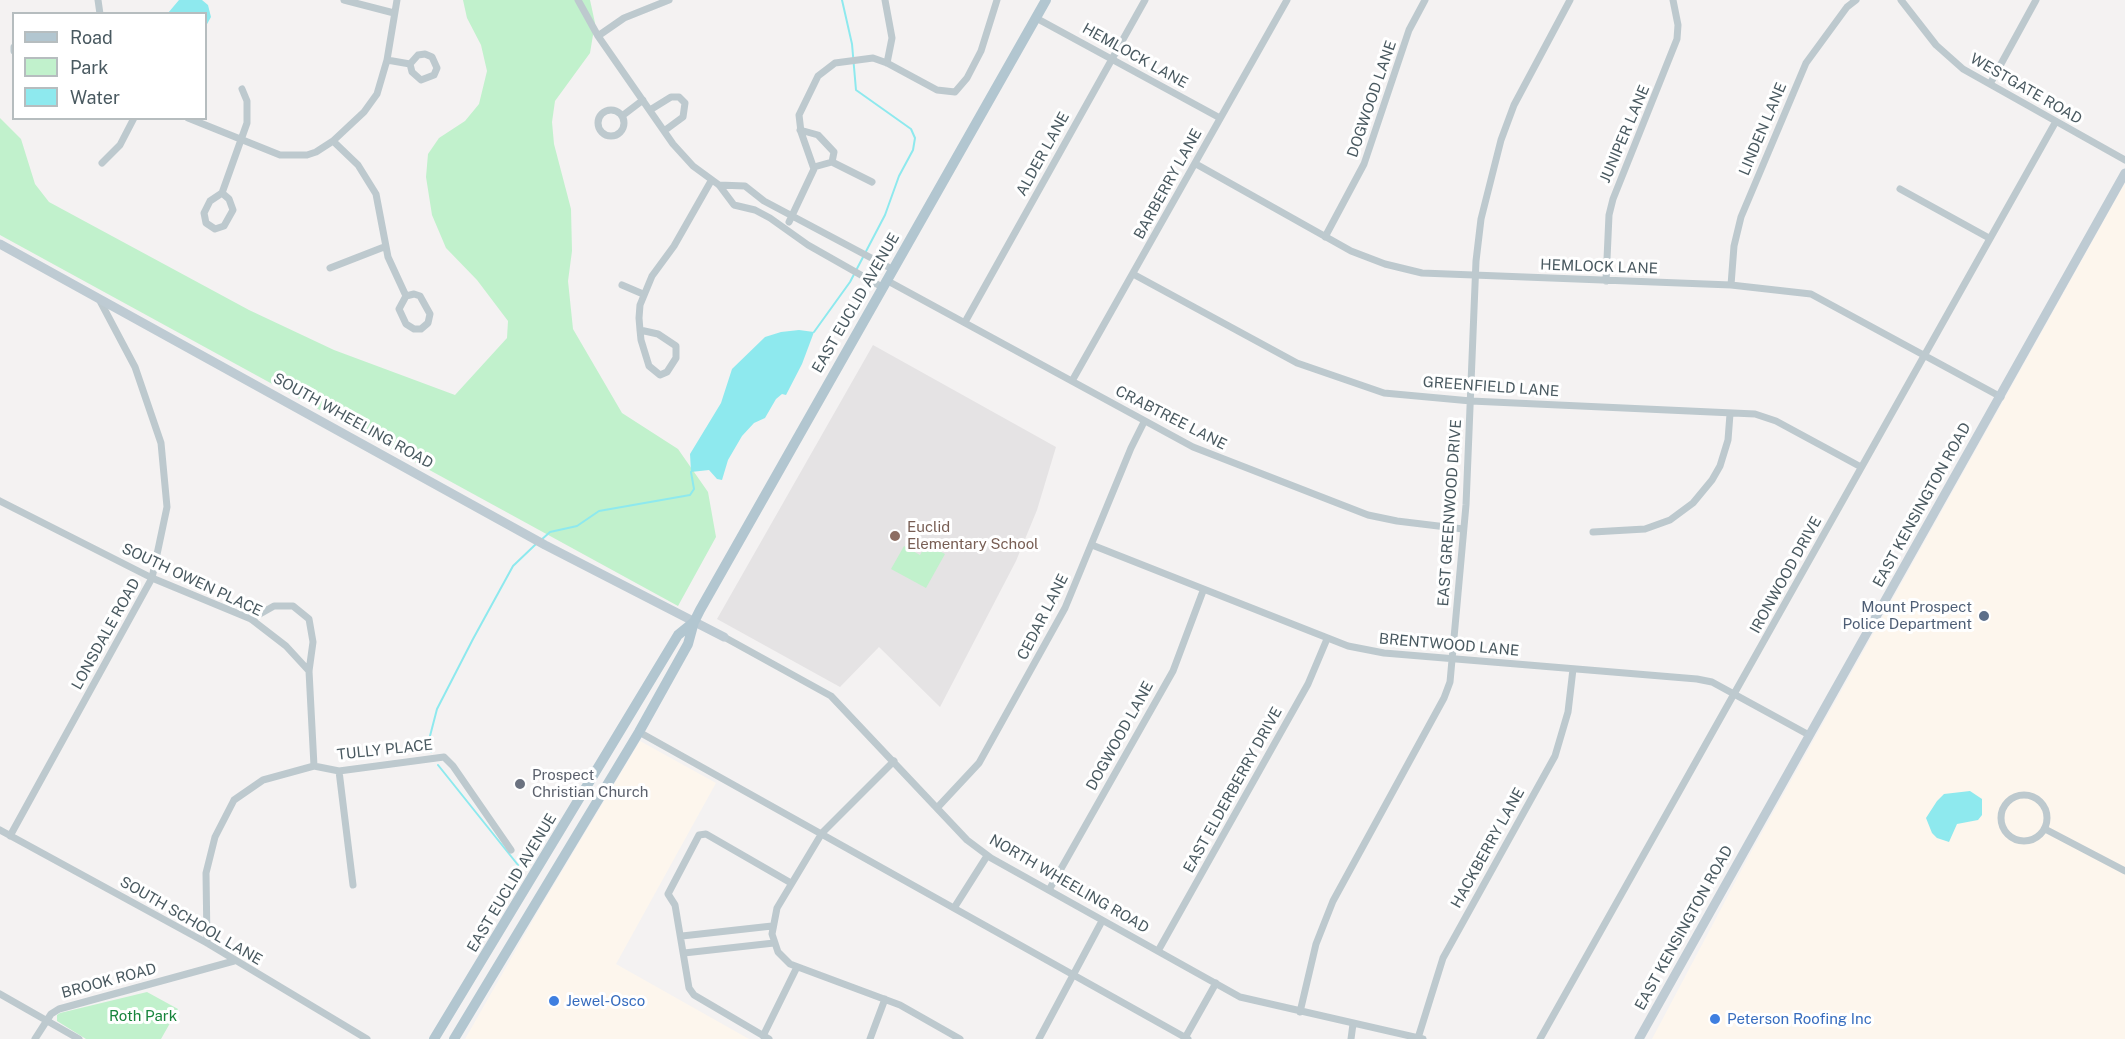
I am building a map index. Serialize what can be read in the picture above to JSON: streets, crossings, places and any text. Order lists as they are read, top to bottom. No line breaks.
{"streets":{"main road":["EAST EUCLID AVENUE","SOUTH WHEELING ROAD","EAST KENSINGTON ROAD","NORTH WHEELING ROAD"],"street":["HEMLOCK LANE","WESTGATE ROAD","DOGWOOD LANE","LINDEN LANE","JUNIPER LANE","ALDER LANE","BARBERRY LANE","GREENFIELD LANE","CRABTREE LANE","EAST GREENWOOD DRIVE","IRONWOOD DRIVE","SOUTH OWEN PLACE","CEDAR LANE","LONSDALE ROAD","BRENTWOOD LANE","TULLY PLACE","EAST ELDERBERRY DRIVE","HACKBERRY LANE","SOUTH SCHOOL LANE","BROOK ROAD"]},"crossings":[["HEMLOCK LANE","DOGWOOD LANE"],["HEMLOCK LANE","LINDEN LANE"],["HEMLOCK LANE","JUNIPER LANE"],["HEMLOCK LANE","ALDER LANE"],["HEMLOCK LANE","BARBERRY LANE"],["HEMLOCK LANE","EAST EUCLID AVENUE"],["HEMLOCK LANE","EAST KENSINGTON ROAD"],["HEMLOCK LANE","EAST GREENWOOD DRIVE"],["HEMLOCK LANE","IRONWOOD DRIVE"],["WESTGATE ROAD","IRONWOOD DRIVE"],["DOGWOOD LANE","BRENTWOOD LANE"],["DOGWOOD LANE","NORTH WHEELING ROAD"],["ALDER LANE","CRABTREE LANE"],["BARBERRY LANE","GREENFIELD LANE"],["BARBERRY LANE","CRABTREE LANE"],["EAST EUCLID AVENUE","CRABTREE LANE"],["EAST EUCLID AVENUE","SOUTH WHEELING ROAD"],["EAST EUCLID AVENUE","NORTH WHEELING ROAD"],["GREENFIELD LANE","EAST GREENWOOD DRIVE"],["GREENFIELD LANE","IRONWOOD DRIVE"],["CRABTREE LANE","EAST GREENWOOD DRIVE"],["CRABTREE LANE","CEDAR LANE"],["SOUTH WHEELING ROAD","LONSDALE ROAD"],["SOUTH WHEELING ROAD","NORTH WHEELING ROAD"],["EAST KENSINGTON ROAD","BRENTWOOD LANE"],["EAST GREENWOOD DRIVE","BRENTWOOD LANE"],["EAST GREENWOOD DRIVE","NORTH WHEELING ROAD"],["IRONWOOD DRIVE","BRENTWOOD LANE"],["SOUTH OWEN PLACE","LONSDALE ROAD"],["CEDAR LANE","BRENTWOOD LANE"],["CEDAR LANE","NORTH WHEELING ROAD"],["LONSDALE ROAD","SOUTH SCHOOL LANE"],["BRENTWOOD LANE","EAST ELDERBERRY DRIVE"],["BRENTWOOD LANE","HACKBERRY LANE"],["TULLY PLACE","SOUTH SCHOOL LANE"],["EAST ELDERBERRY DRIVE","NORTH WHEELING ROAD"],["HACKBERRY LANE","NORTH WHEELING ROAD"],["SOUTH SCHOOL LANE","BROOK ROAD"]],"parks":["Roth Park"],"places":["Euclid Elementary School","Mount Prospect Police Department","Prospect Christian Church","Jewel-Osco","Peterson Roofing Inc"],"legend":["Road","Park","Water"]}
